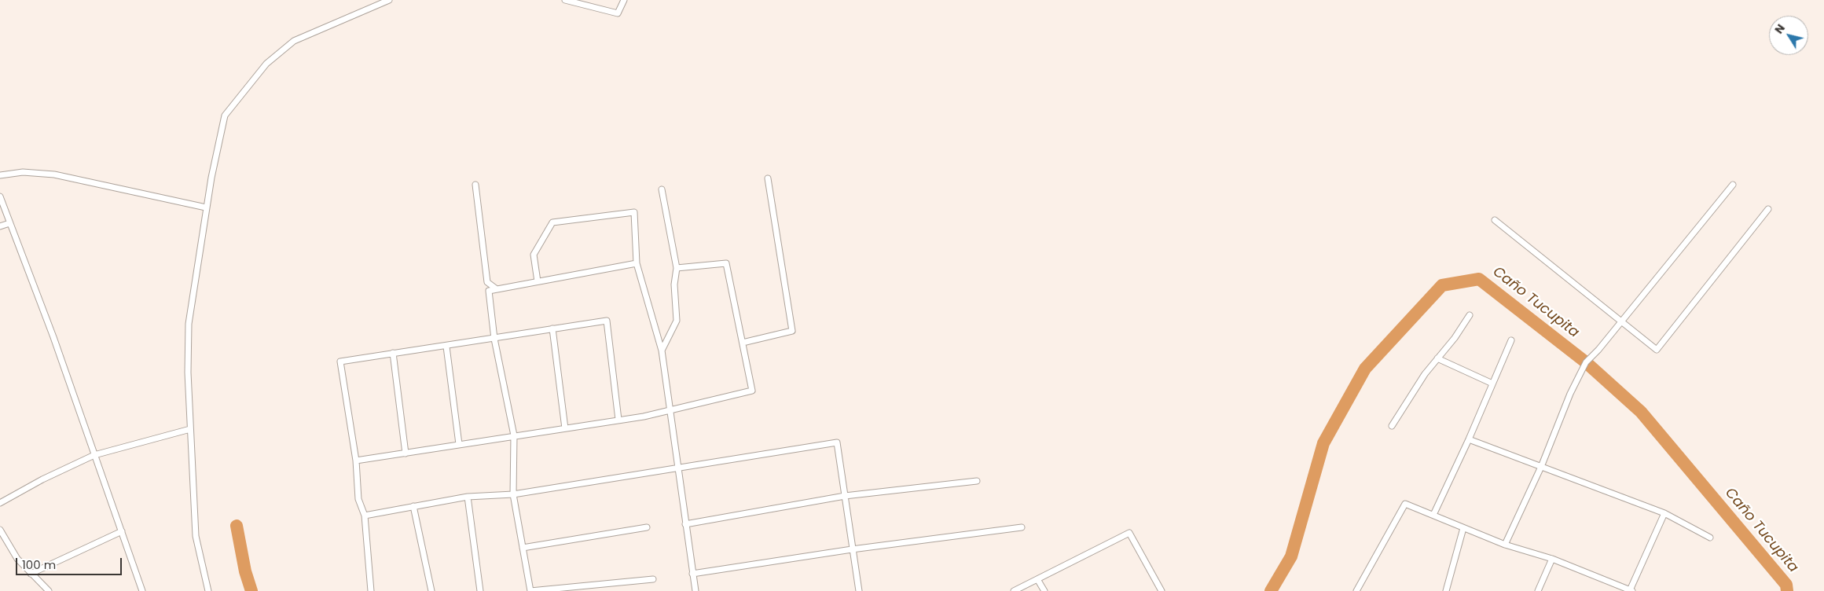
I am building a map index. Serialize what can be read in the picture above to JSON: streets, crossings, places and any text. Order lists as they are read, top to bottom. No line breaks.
{"water":["Caño Tucupita"],"scale_bar":"100 m","north":"top left"}
